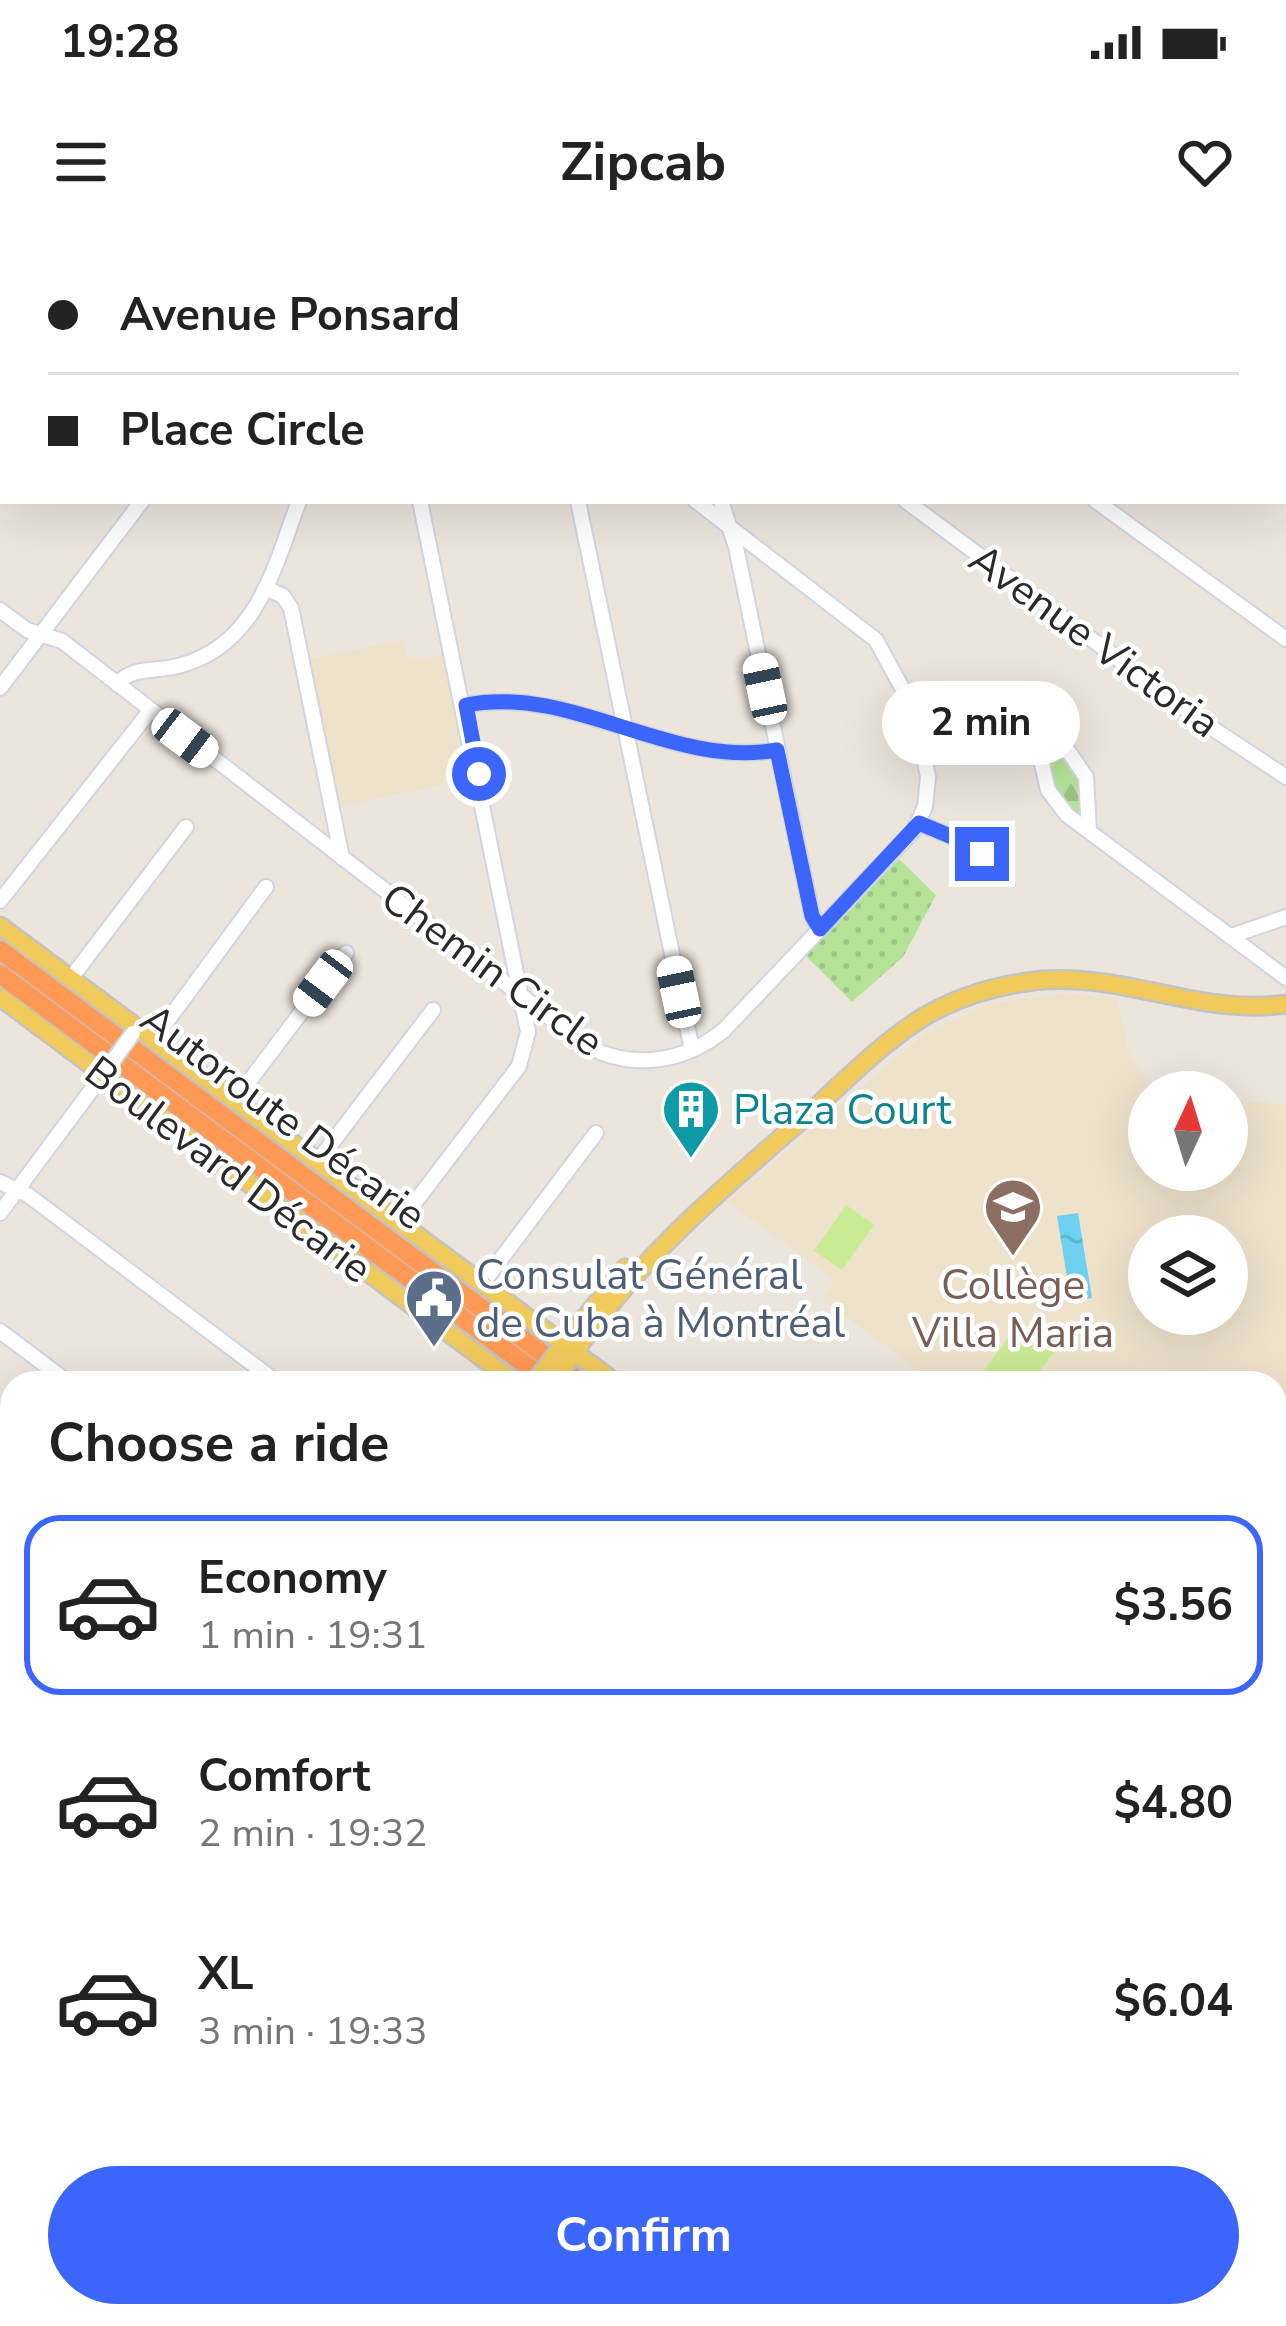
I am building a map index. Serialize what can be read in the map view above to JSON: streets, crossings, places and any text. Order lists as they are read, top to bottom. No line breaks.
{"streets":{"highway":["Autoroute Décarie"],"main road":["Boulevard Décarie"],"street":["Avenue Victoria","Chemin Circle"]},"places":{"building":["Plaza Court"],"school or university":["Collège Villa Maria"],"public building":["Consulat Général de Cuba à Montréal"]},"north":"top","page":{"status":"19:28","header":"Zipcab","banner":["Avenue Ponsard","Place Circle"],"bubble":"2 min","heading":"Choose a ride","list":[{"name":"Economy","note":"1 min · 19:31","value":"$3.56"},{"name":"Comfort","note":"2 min · 19:32","value":"$4.80"},{"name":"XL","note":"3 min · 19:33","value":"$6.04"}],"buttons":"Confirm"}}
